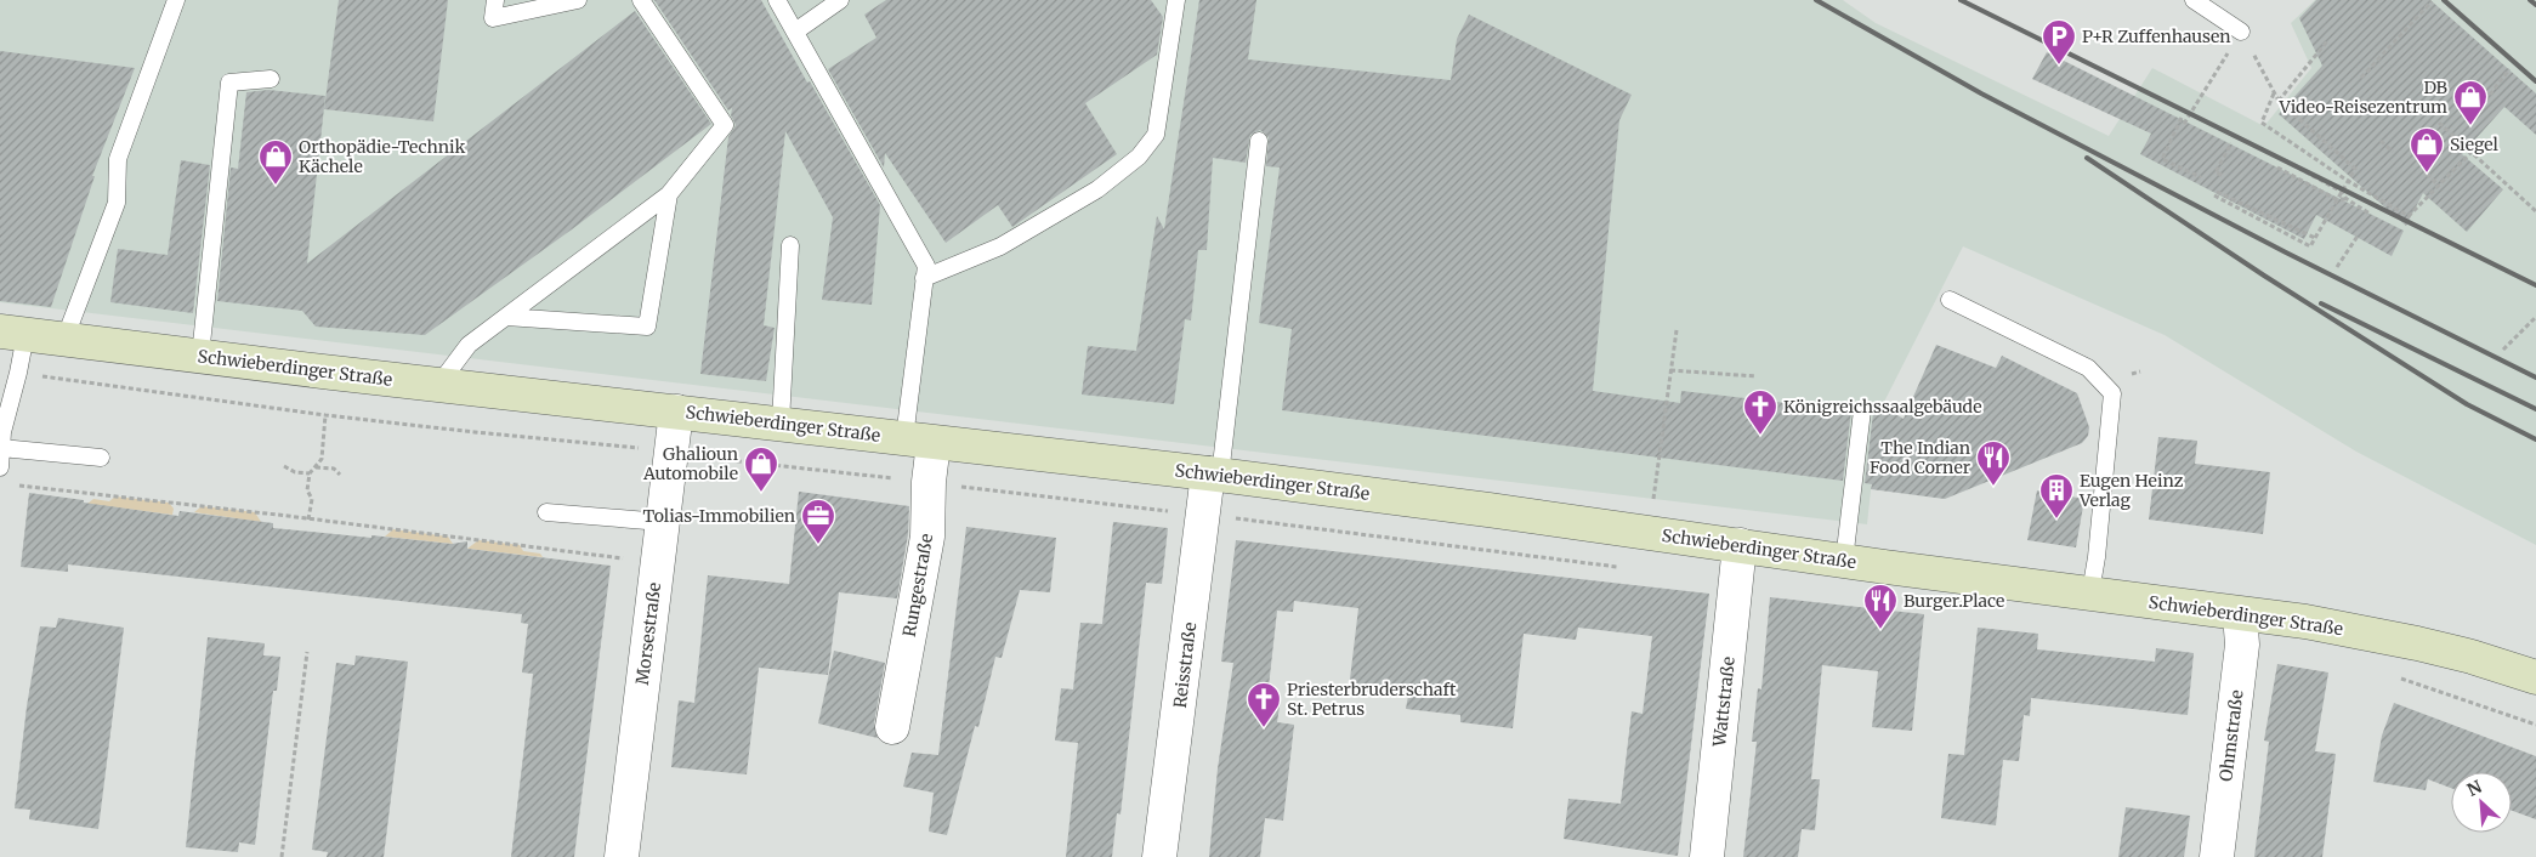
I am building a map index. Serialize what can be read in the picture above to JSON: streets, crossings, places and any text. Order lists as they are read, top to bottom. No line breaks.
{"streets":{"main road":["Schwieberdinger Straße"],"street":["Rungestraße","Morsestraße","Reisstraße","Wattstraße","Ohmstraße"]},"crossings":[["Schwieberdinger Straße","Rungestraße"],["Schwieberdinger Straße","Morsestraße"],["Schwieberdinger Straße","Reisstraße"],["Schwieberdinger Straße","Wattstraße"],["Schwieberdinger Straße","Ohmstraße"]],"places":{"parking":["P+R Zuffenhausen"],"shop":["DB Video-Reisezentrum","Siegel","Orthopädie-Technik Kächele","Ghalioun Automobile"],"church":["Königreichssaalgebäude","Priesterbruderschaft St. Petrus"],"restaurant":["The Indian Food Corner","Burger.Place"],"building":["Eugen Heinz Verlag"],"office":["Tolias-Immobilien"]},"north":"top left"}
